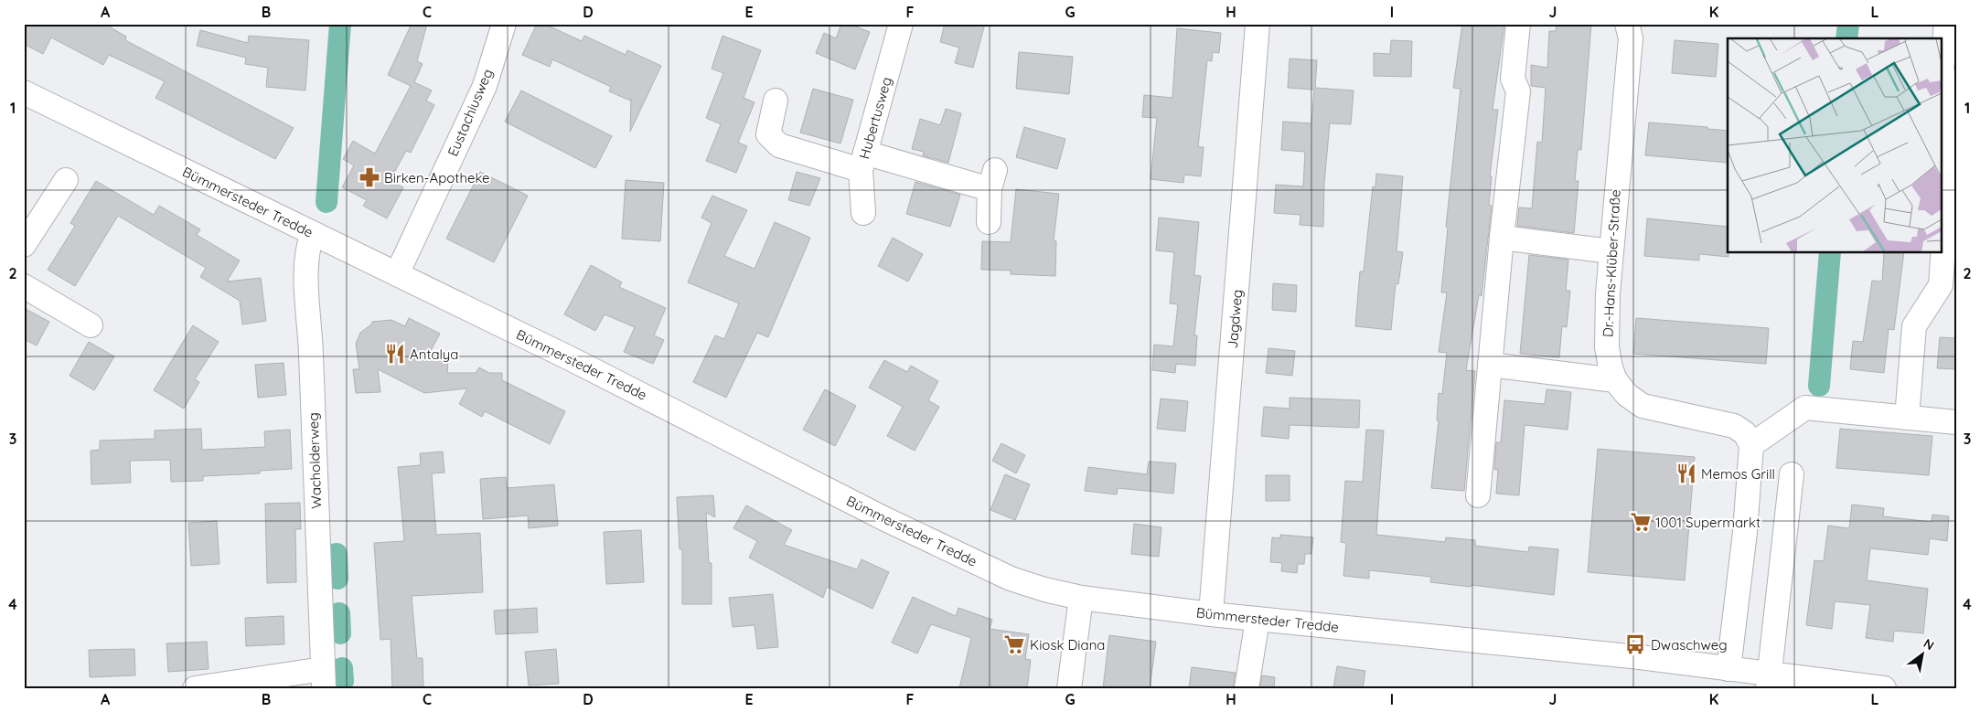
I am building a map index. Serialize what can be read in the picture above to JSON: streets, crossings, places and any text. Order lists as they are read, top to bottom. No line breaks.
{"streets":{"street":["Eustachiusweg","Hubertusweg","Bümmersteder Tredde","Dr.-Hans-Klüber-Straße","Jagdweg","Wacholderweg"]},"crossings":[["Eustachiusweg","Bümmersteder Tredde"],["Bümmersteder Tredde","Jagdweg"],["Bümmersteder Tredde","Wacholderweg"]],"places":{"pharmacy":["Birken-Apotheke"],"restaurant":["Antalya","Memos Grill"],"supermarket":["1001 Supermarkt","Kiosk Diana"],"bus stop":["Dwaschweg"]},"north":"top right","grid":{"columns":["A","B","C","D","E","F","G","H","I","J","K","L"],"rows":["1","2","3","4"]}}
